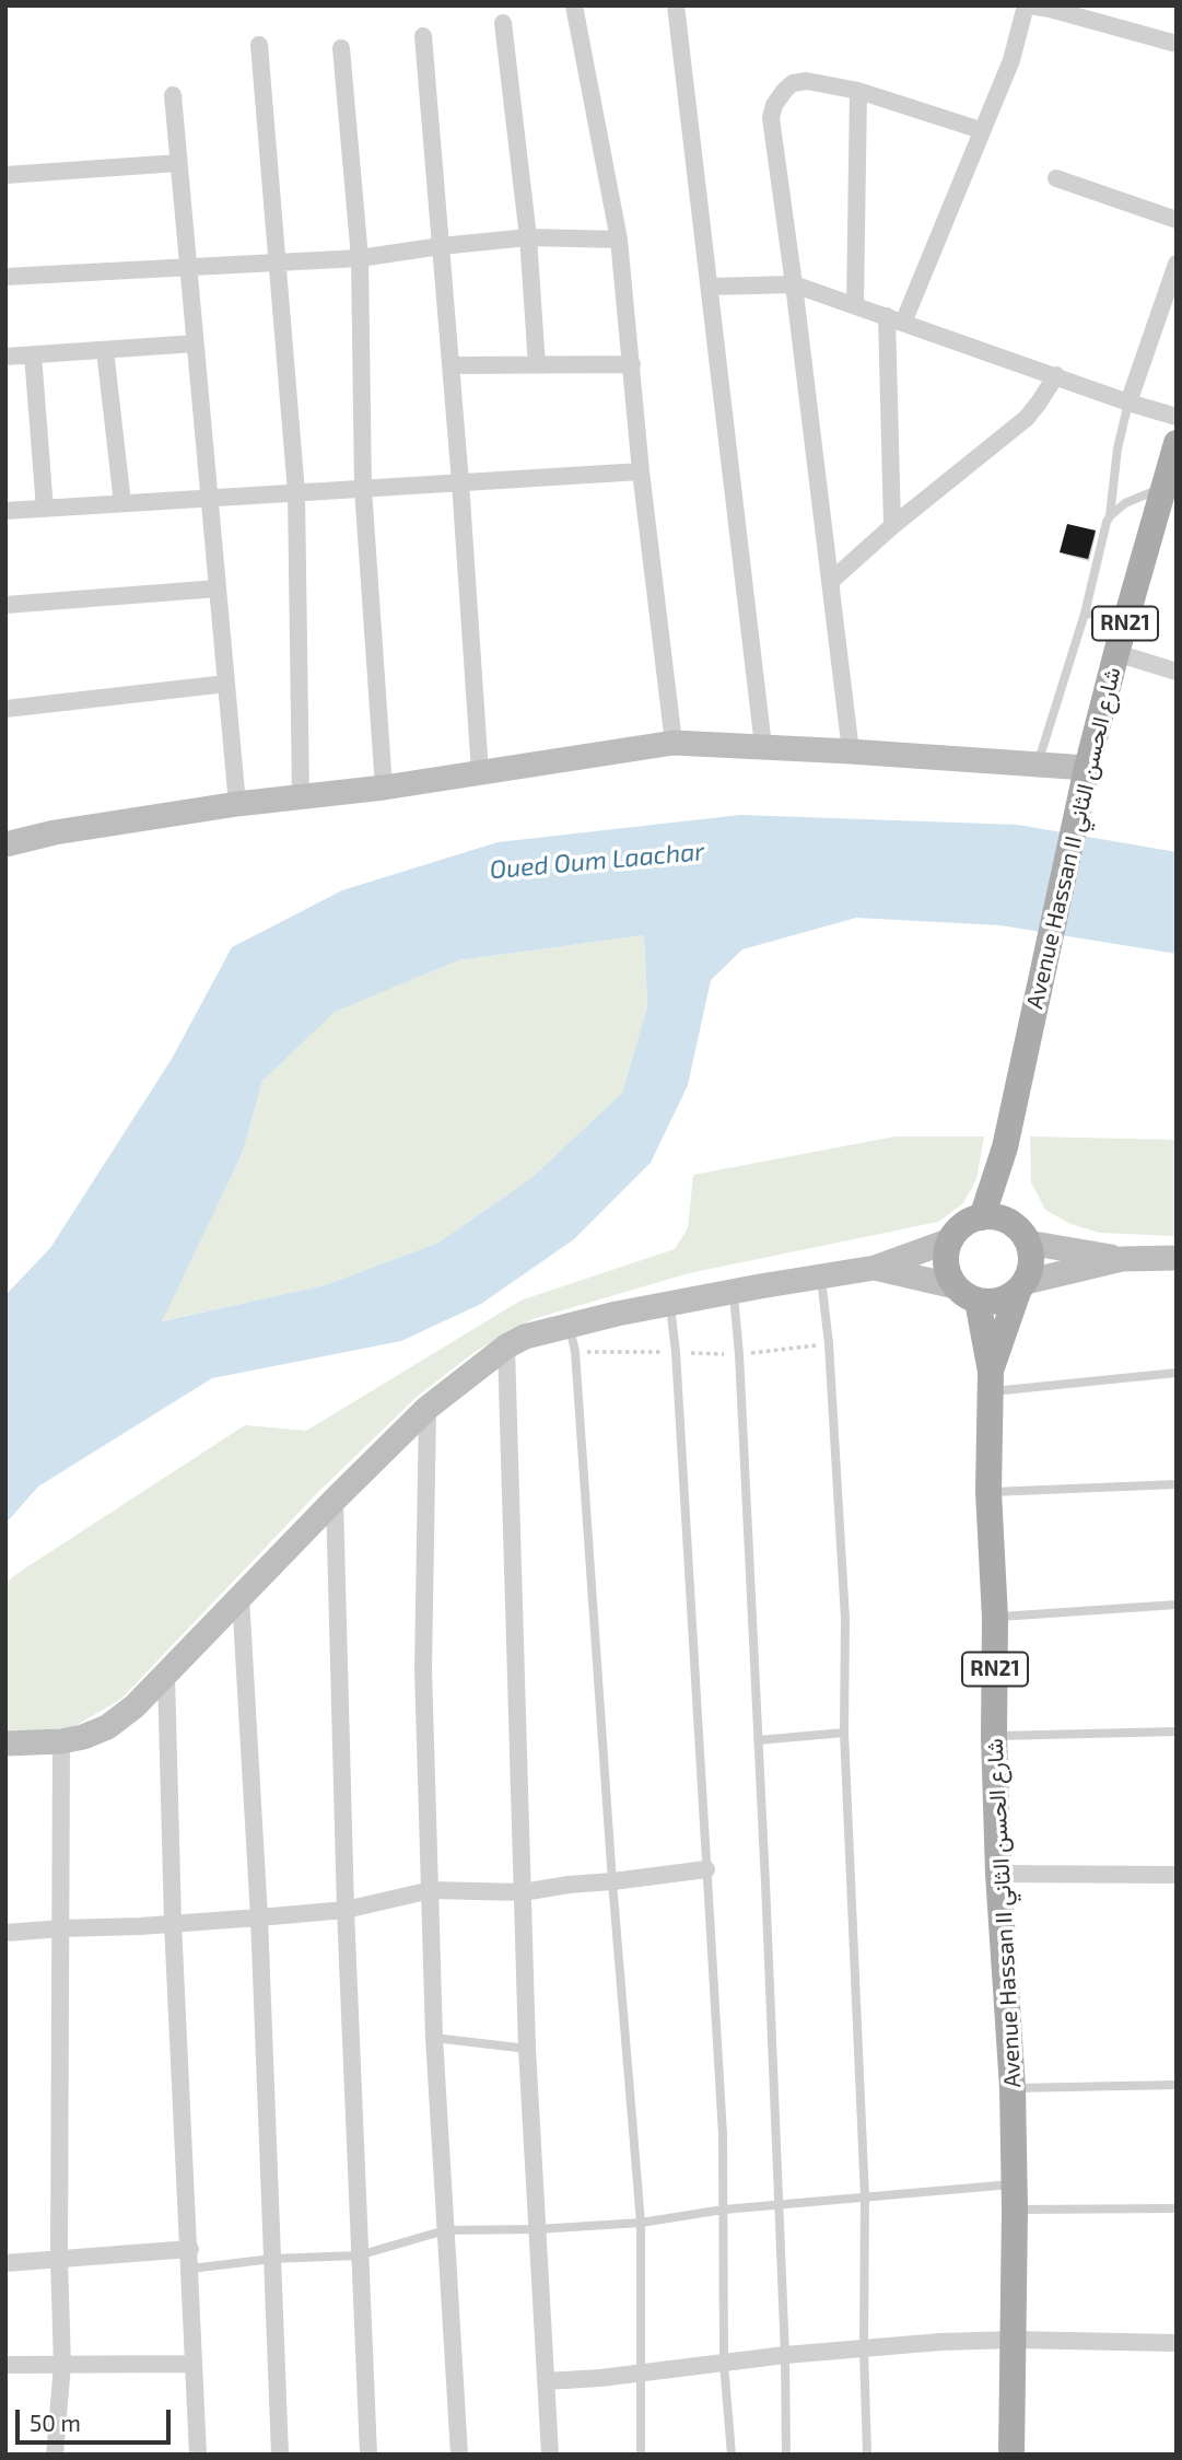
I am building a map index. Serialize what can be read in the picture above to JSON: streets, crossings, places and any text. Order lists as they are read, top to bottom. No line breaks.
{"streets":{"main road":["RN21","Avenue Hassan II شارع الحسن الثاني"]},"water":["Oued Oum Laachar"],"scale_bar":"50 m"}
